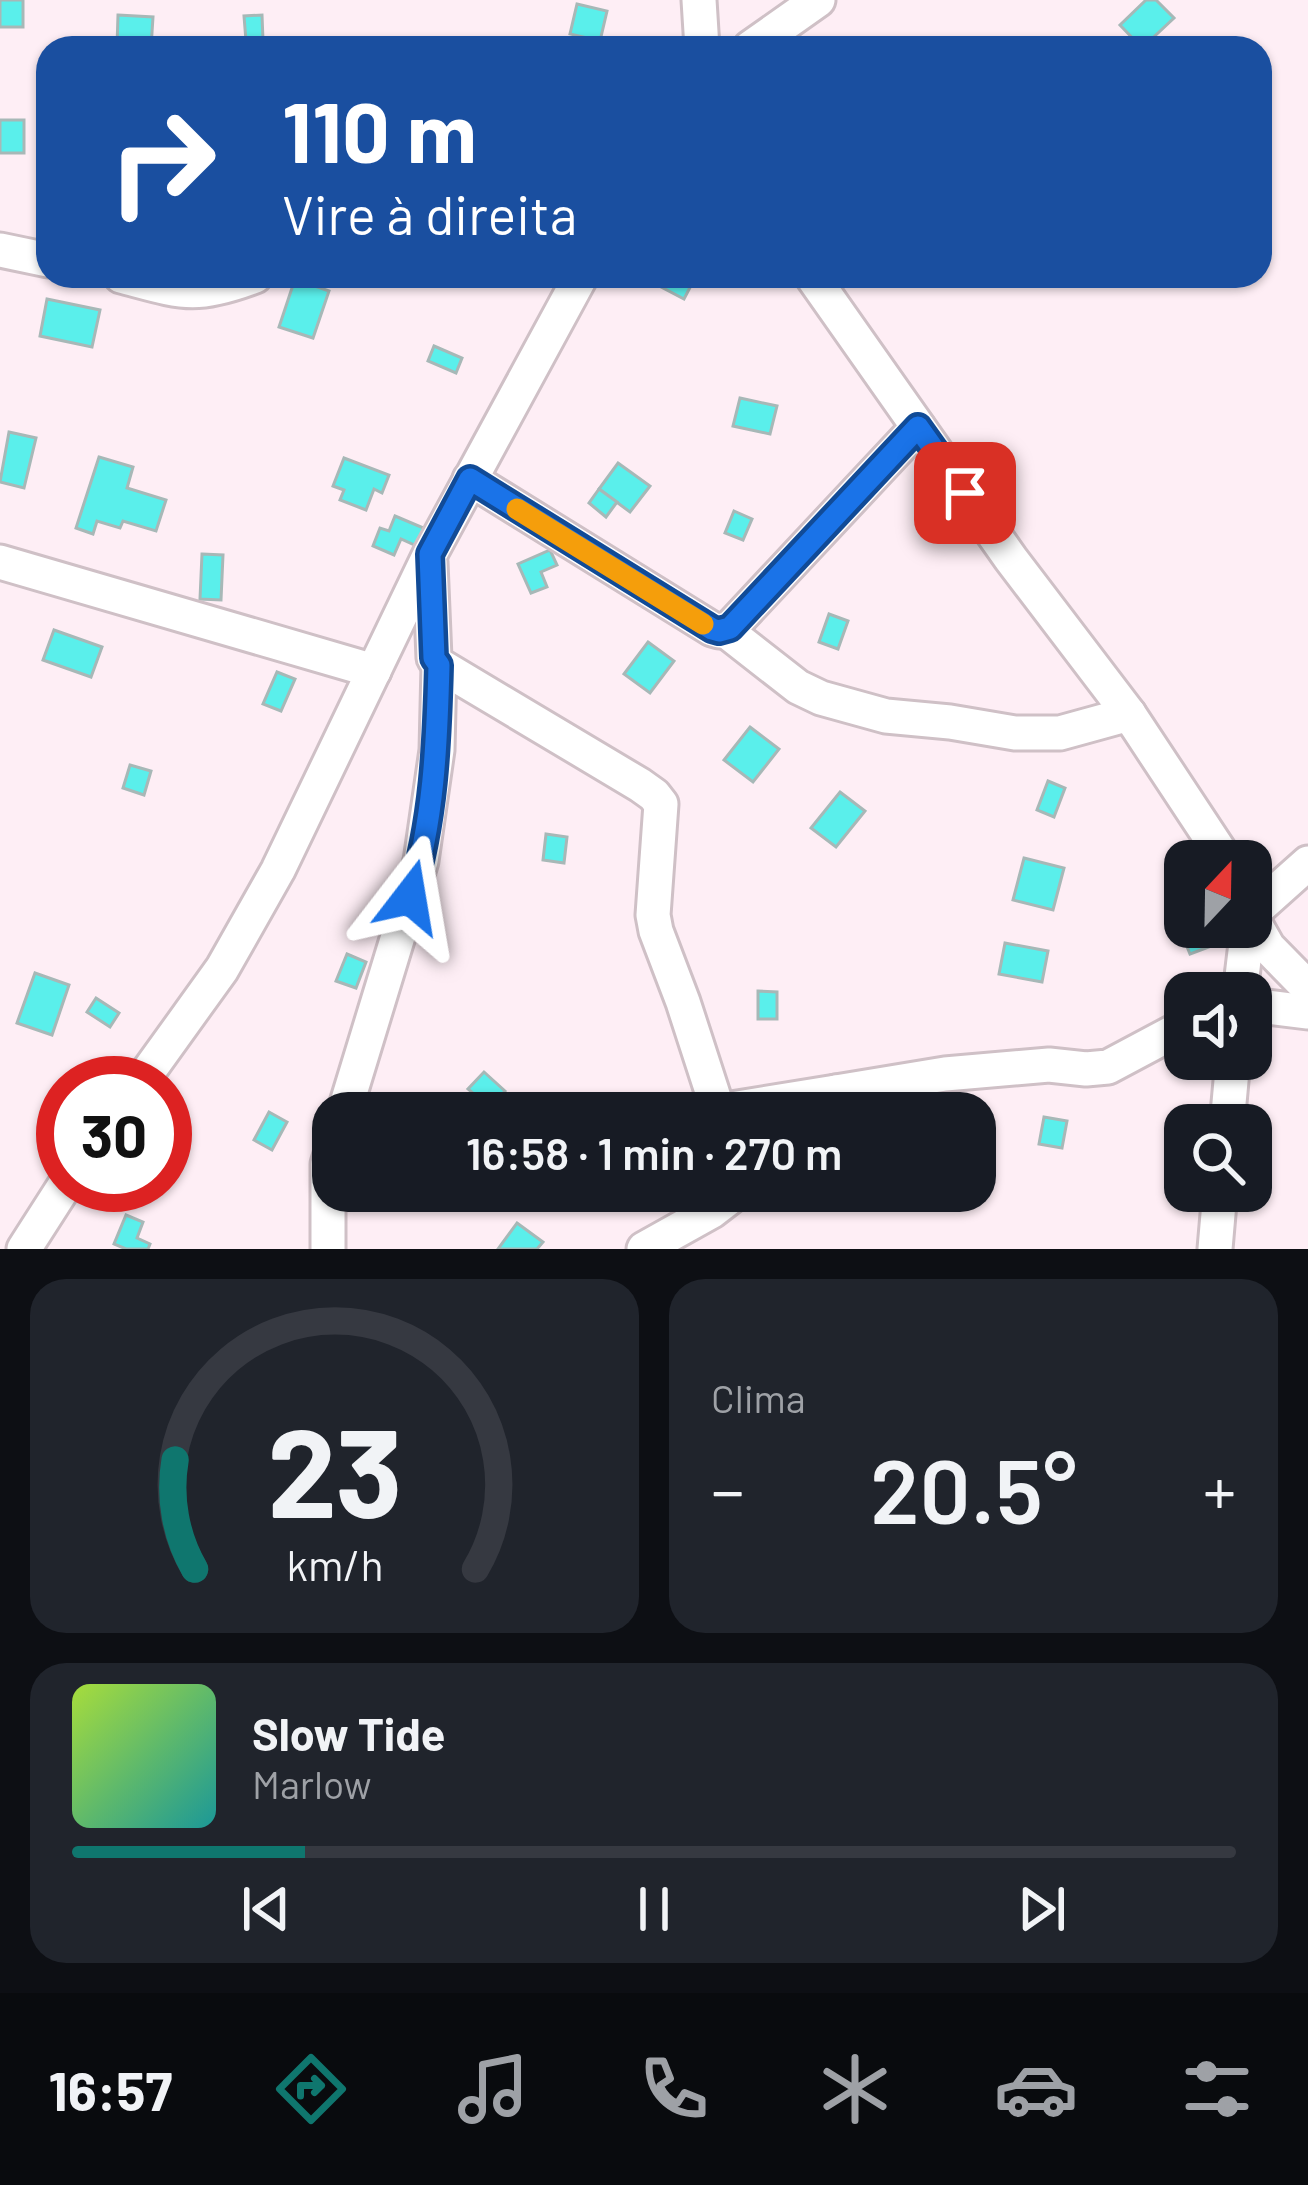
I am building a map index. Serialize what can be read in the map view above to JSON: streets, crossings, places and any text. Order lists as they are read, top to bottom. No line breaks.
{"north":"top","page":{"turn":["110 m","Vire à direita"],"limit":"30","trip":"16:58 · 1 min · 270 m","tile":"Clima","heat":["−","20.5°","+"],"song":["Slow Tide","Marlow"],"tabs":"16:57","gauge":["23","km/h"]}}
